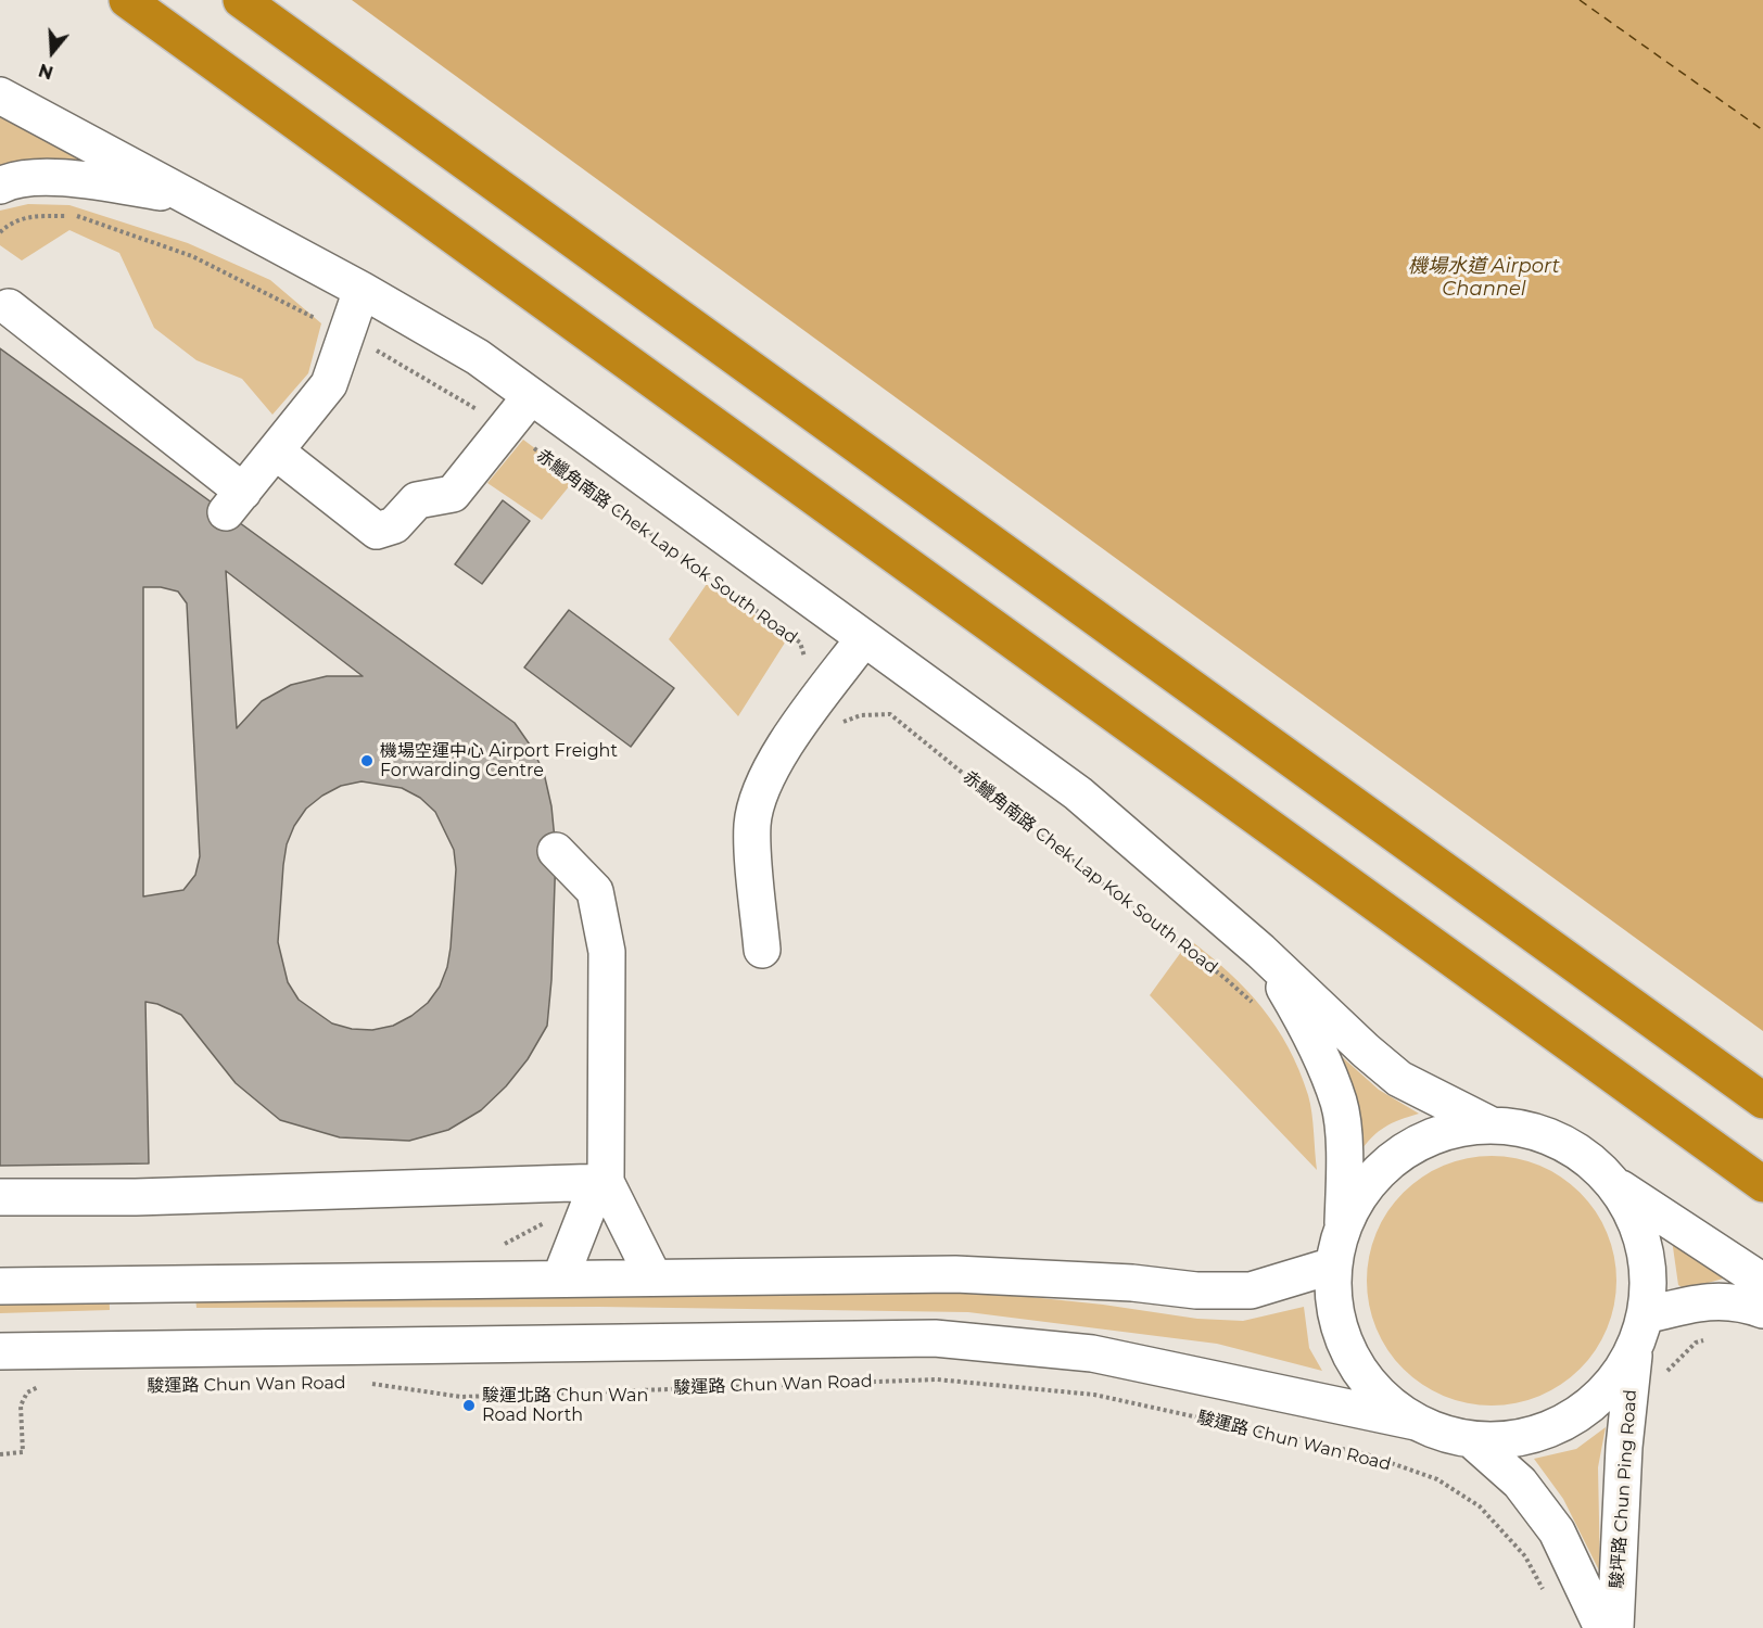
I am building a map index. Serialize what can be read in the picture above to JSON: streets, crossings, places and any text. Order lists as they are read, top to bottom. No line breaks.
{"streets":{"street":["駿運路 Chun Wan Road","駿坪路 Chun Ping Road"],"path":["赤鱲角南路 Chek Lap Kok South Road"]},"water":["機場水道 Airport Channel"],"places":["機場空運中心 Airport Freight Forwarding Centre","駿運北路 Chun Wan Road North"],"north":"bottom"}
